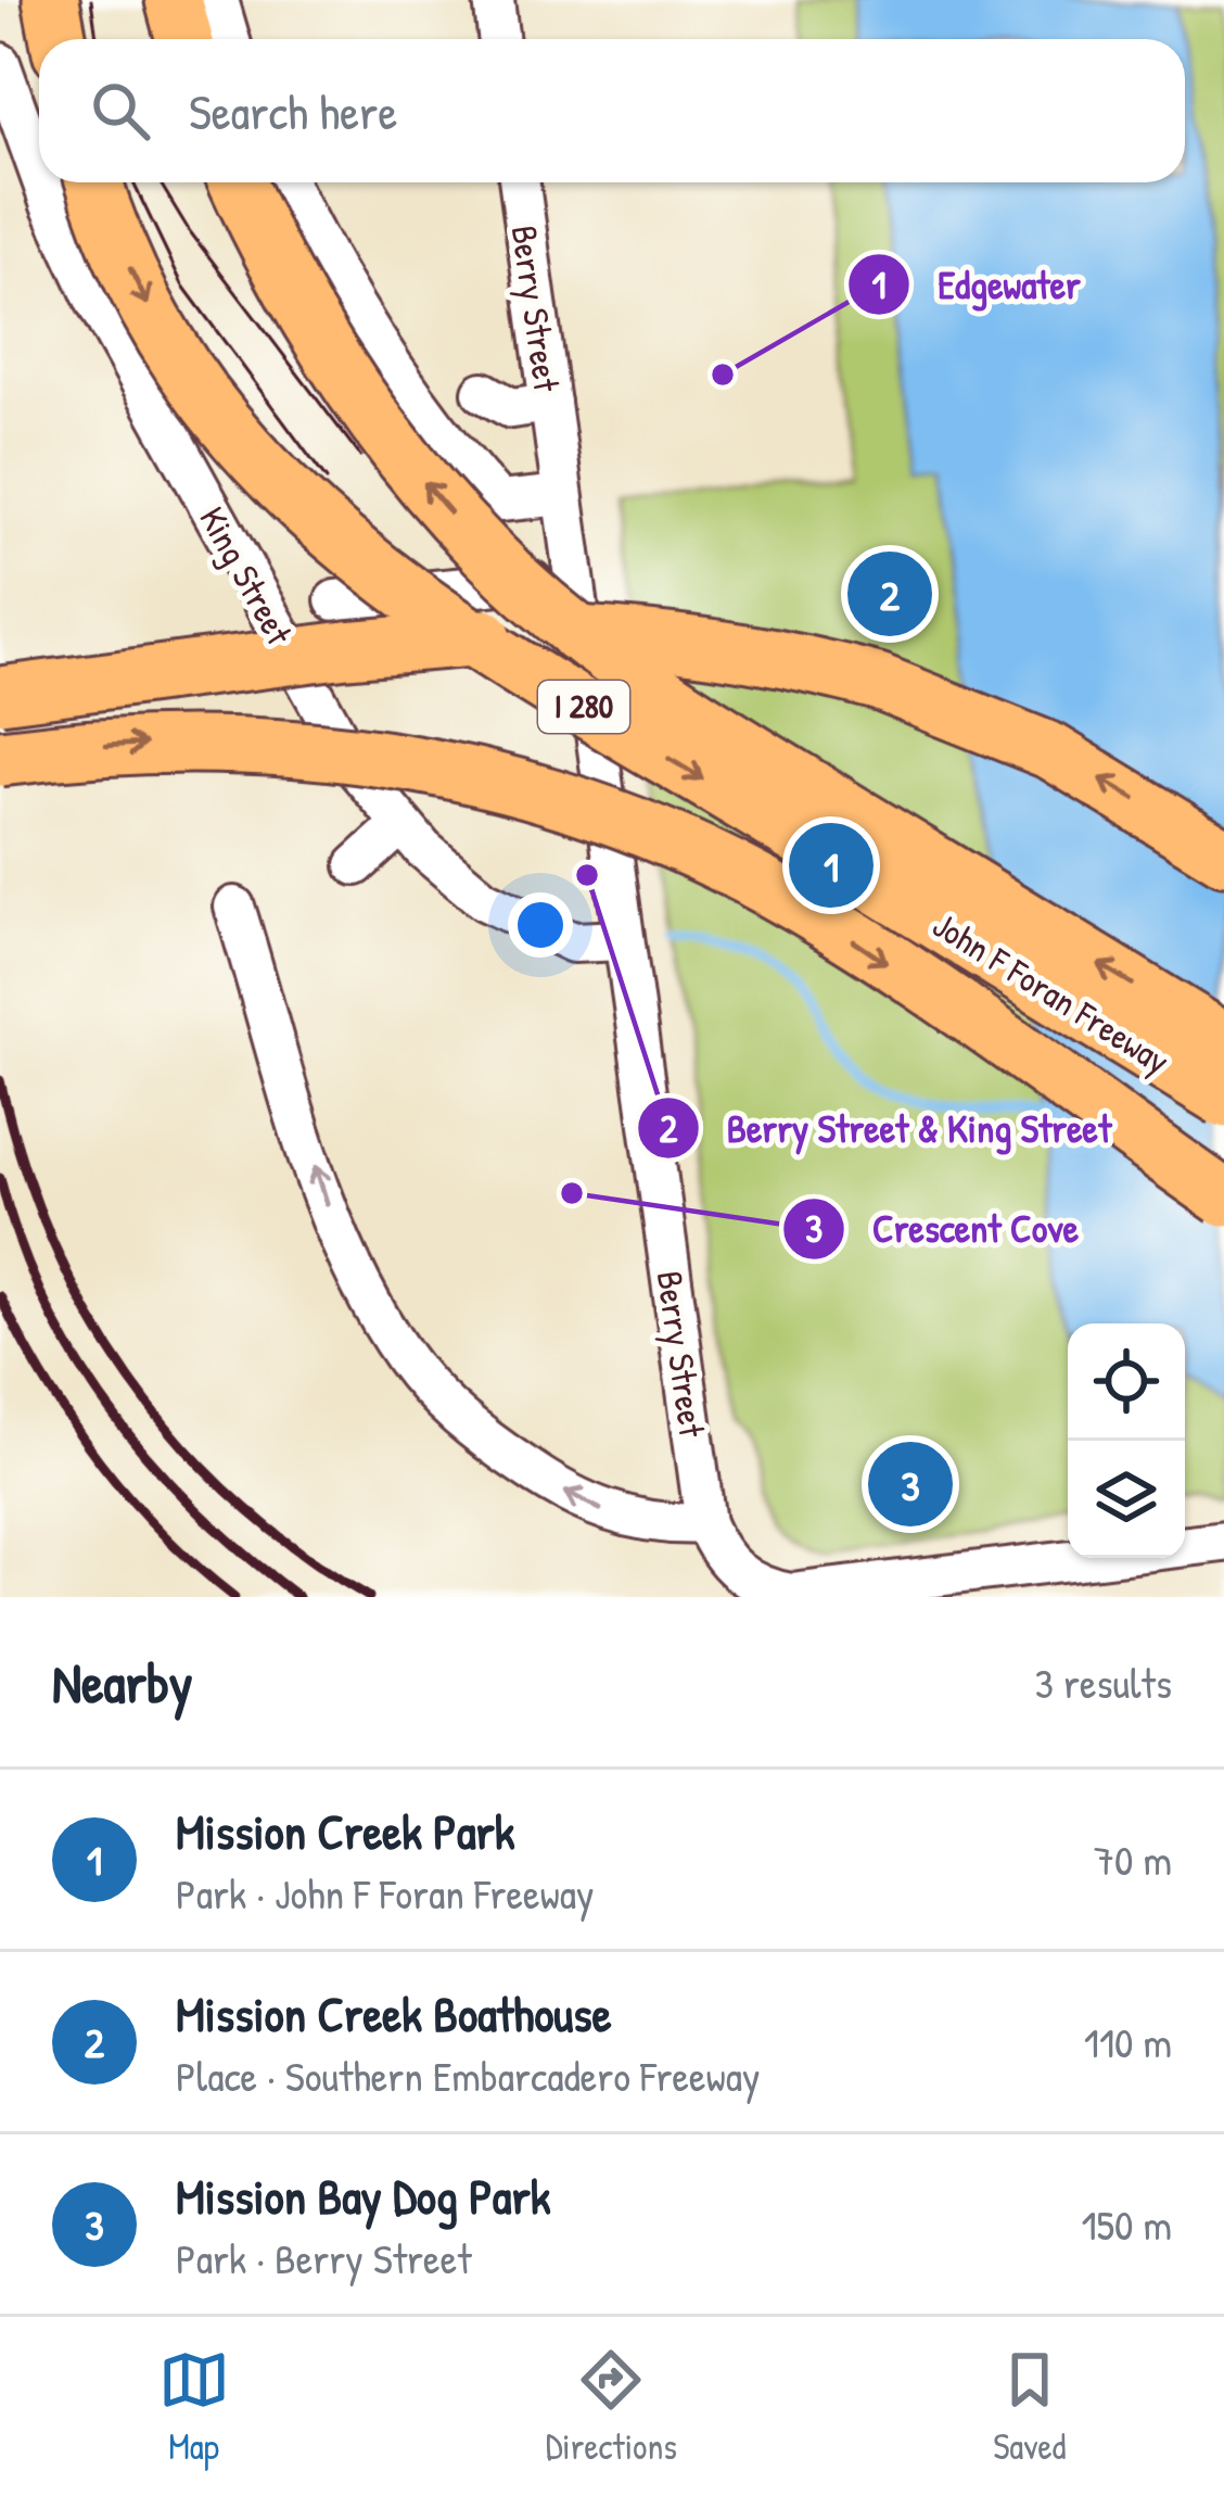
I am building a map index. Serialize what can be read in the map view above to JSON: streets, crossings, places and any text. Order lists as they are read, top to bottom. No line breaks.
{"streets":{"highway":["I 280","John F Foran Freeway"],"street":["Berry Street","King Street"]},"crossings":[["Berry Street","King Street"]],"places":["Edgewater","Berry Street & King Street","Crescent Cove"],"page":{"search":"Search here","pins":["2","1","3"],"heading":["Nearby","3 results"],"list":[{"mark":"1","name":"Mission Creek Park","note":"Park · John F Foran Freeway","value":"70 m"},{"mark":"2","name":"Mission Creek Boathouse","note":"Place · Southern Embarcadero Freeway","value":"110 m"},{"mark":"3","name":"Mission Bay Dog Park","note":"Park · Berry Street","value":"150 m"}],"nav":["Map","Directions","Saved"]}}
